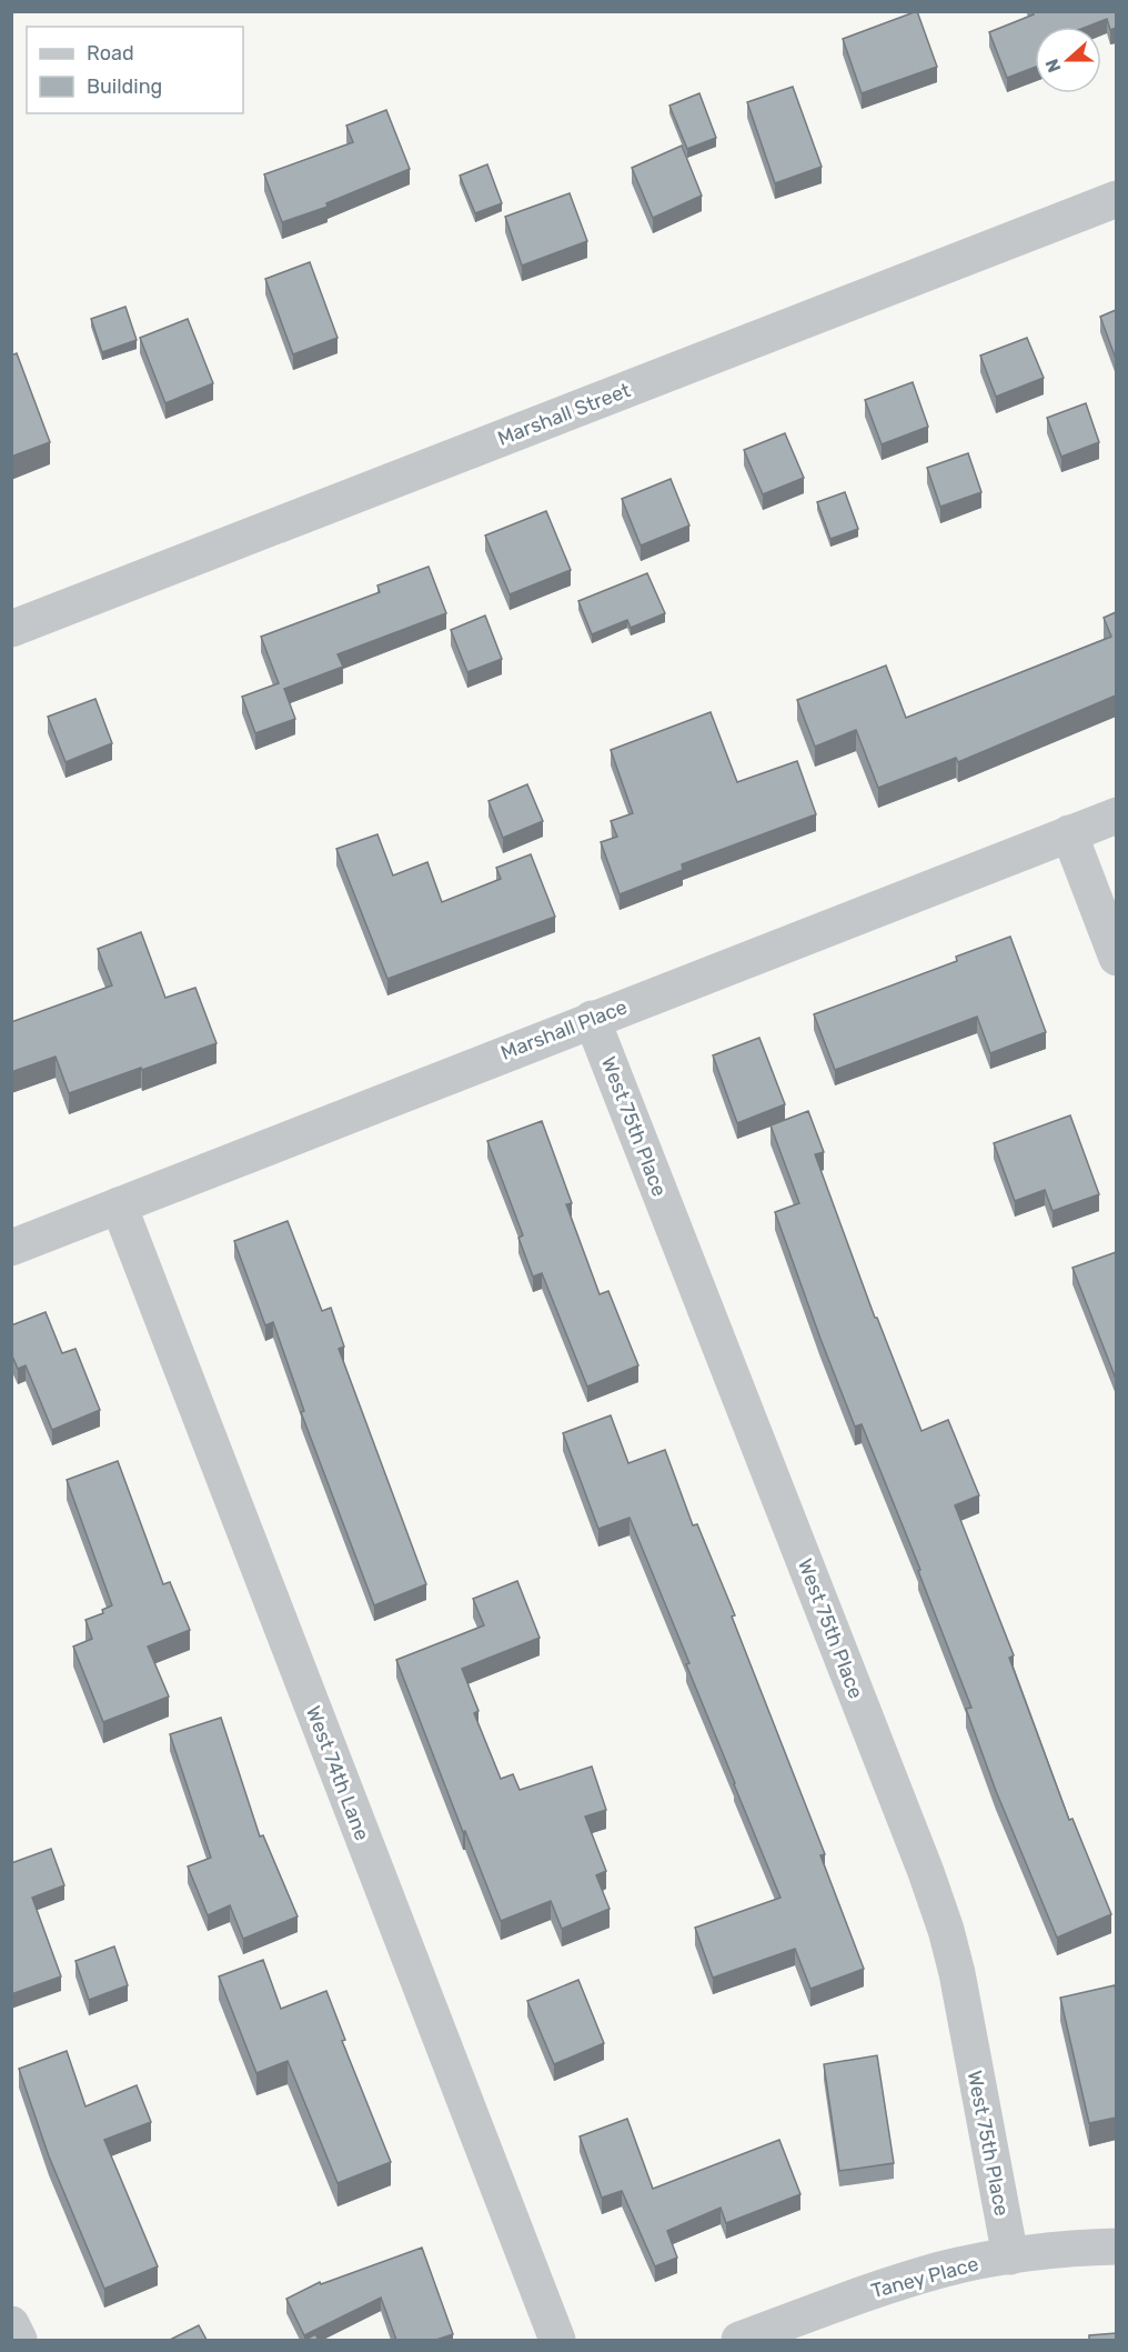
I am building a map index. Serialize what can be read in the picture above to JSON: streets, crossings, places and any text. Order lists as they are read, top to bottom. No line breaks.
{"streets":{"street":["Marshall Street","Marshall Place","West 75th Place","West 74th Lane","Taney Place"]},"crossings":[["Marshall Place","West 75th Place"],["Marshall Place","West 74th Lane"],["West 75th Place","Taney Place"]],"legend":["Road","Building"],"north":"left"}
